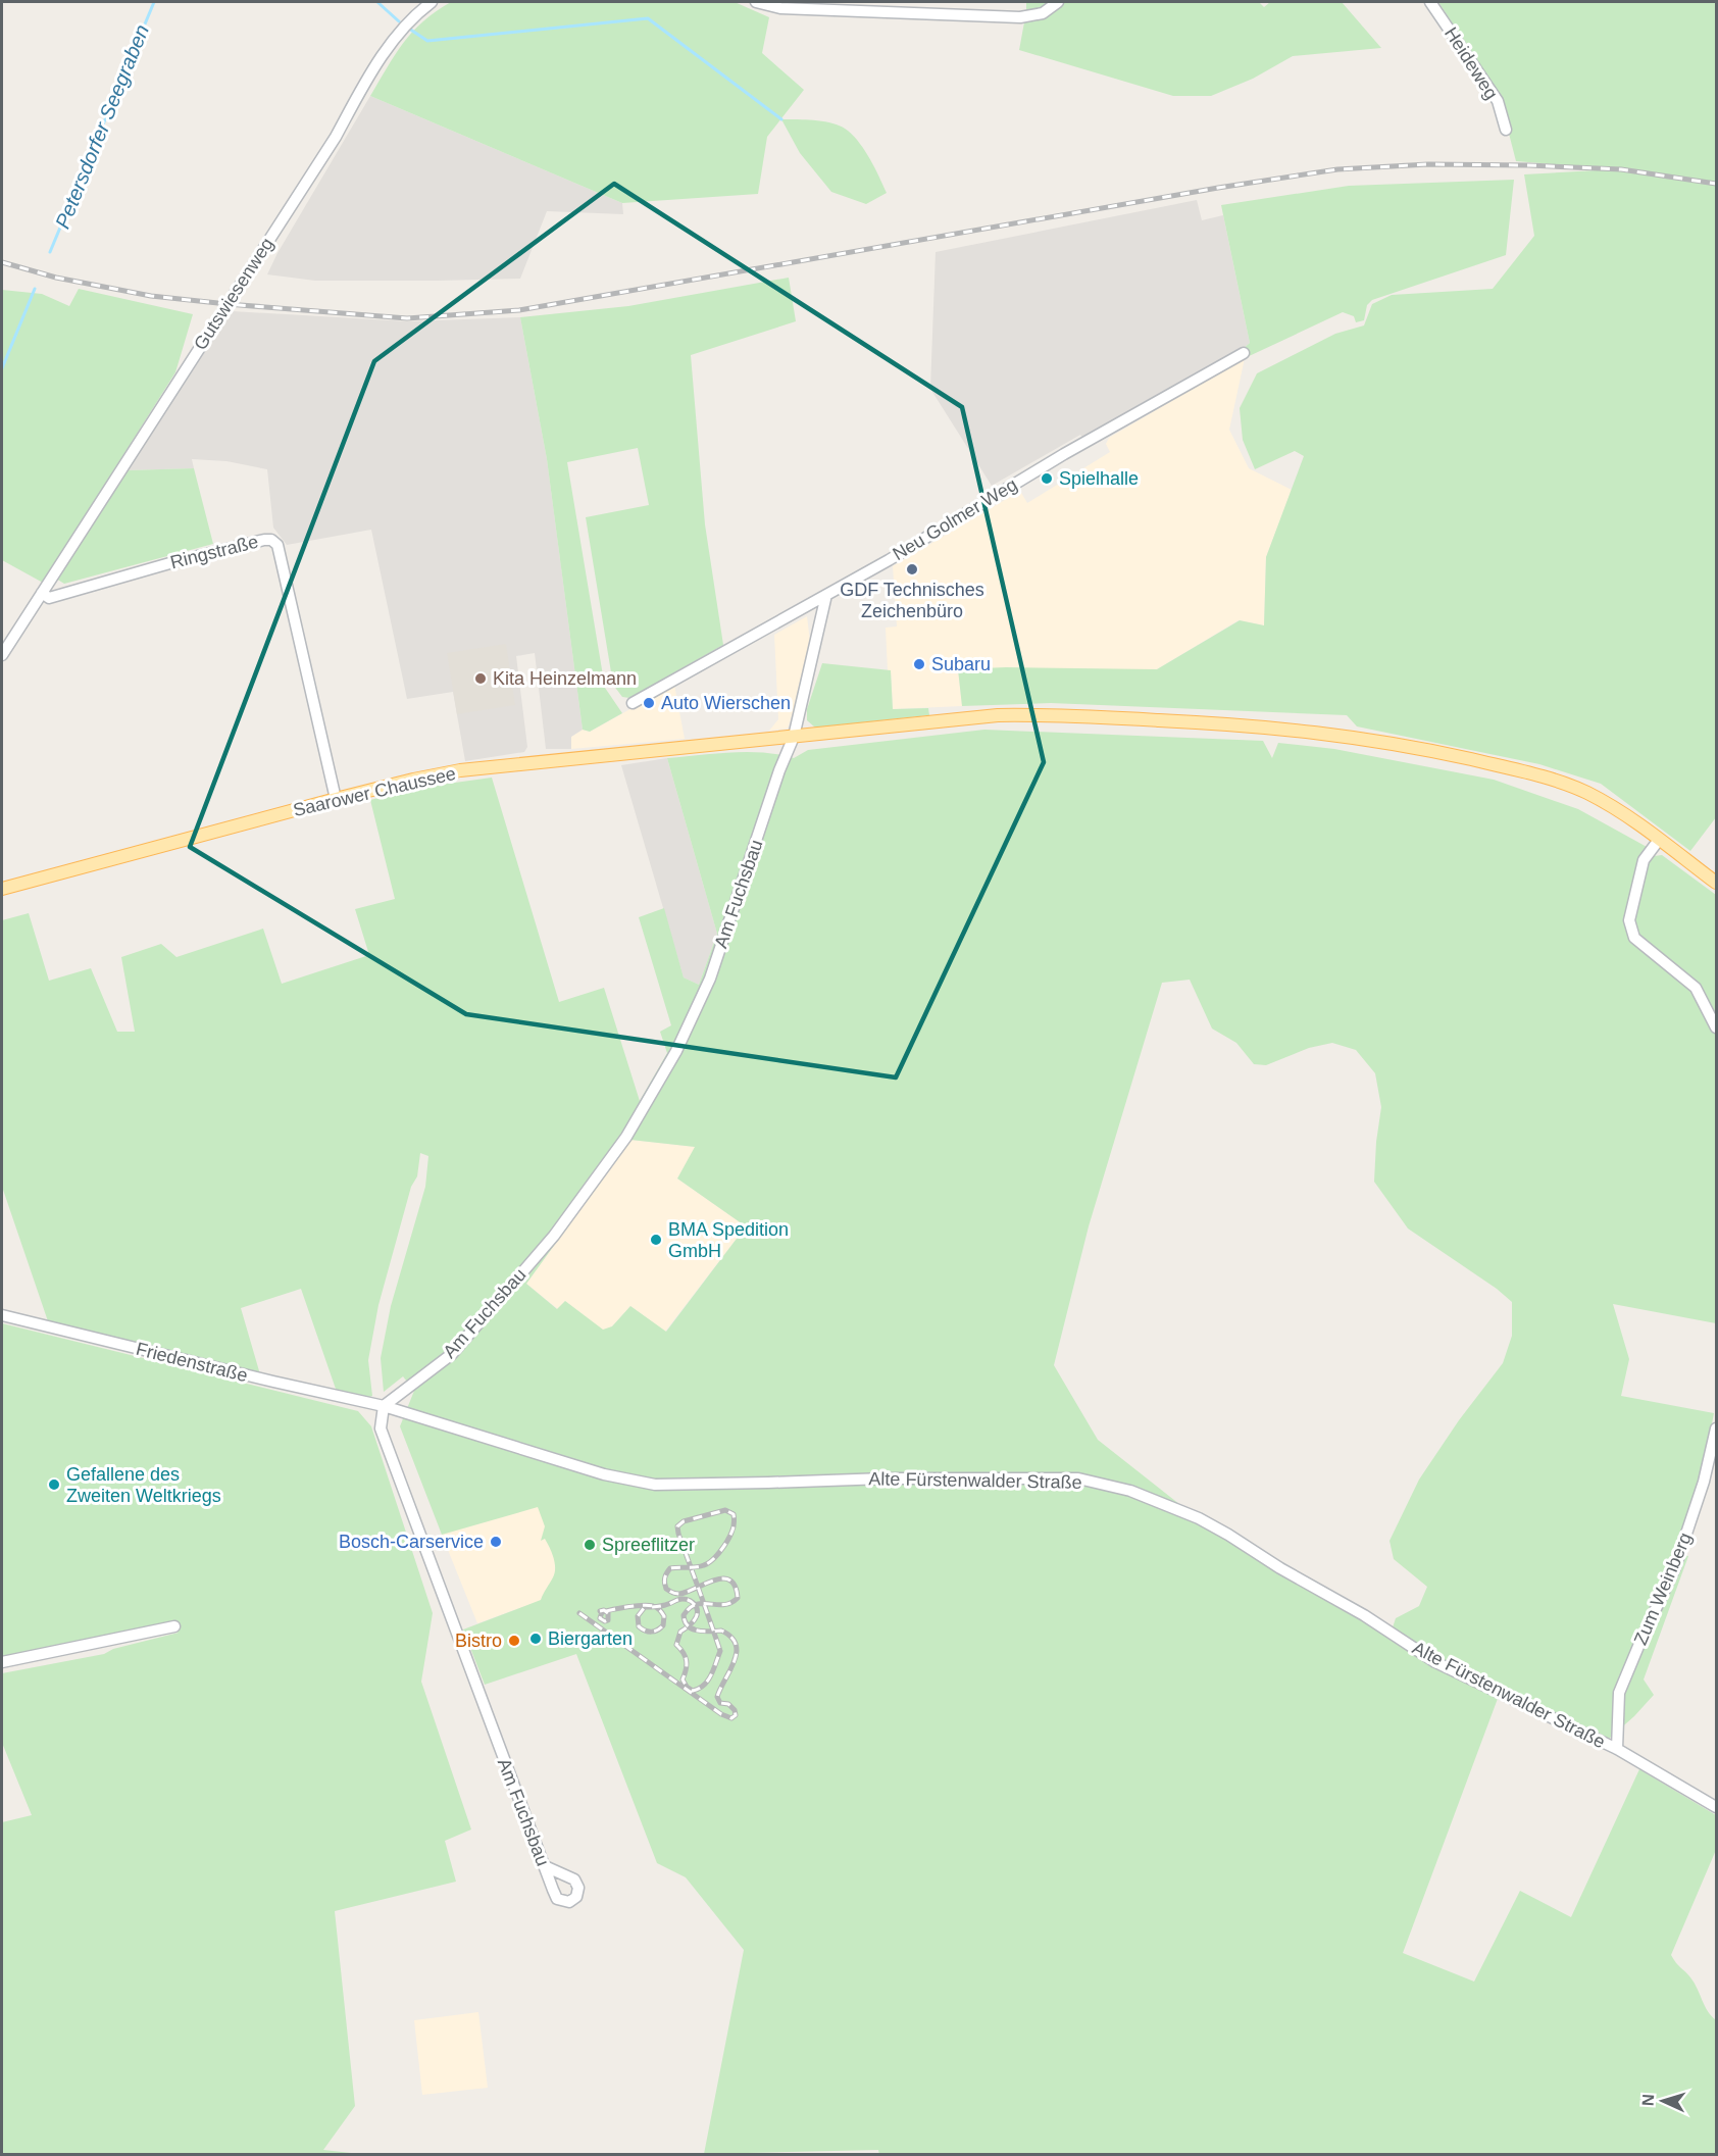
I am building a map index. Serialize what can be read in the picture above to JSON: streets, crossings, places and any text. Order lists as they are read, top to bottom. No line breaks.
{"streets":{"main road":["Saarower Chaussee"],"street":["Heideweg","Gutswiesenweg","Neu Golmer Weg","Ringstraße","Am Fuchsbau","Friedenstraße","Alte Fürstenwalder Straße","Zum Weinberg"]},"crossings":[["Gutswiesenweg","Ringstraße"],["Ringstraße","Saarower Chaussee"],["Saarower Chaussee","Am Fuchsbau"],["Am Fuchsbau","Friedenstraße"],["Am Fuchsbau","Alte Fürstenwalder Straße"],["Friedenstraße","Alte Fürstenwalder Straße"],["Alte Fürstenwalder Straße","Zum Weinberg"]],"water":["Petersdorfer Seegraben"],"places":["Spielhalle","GDF Technisches Zeichenbüro","Subaru","Kita Heinzelmann","Auto Wierschen","BMA Spedition GmbH","Gefallene des Zweiten Weltkriegs","Bosch-Carservice","Spreeflitzer","Biergarten","Bistro"],"north":"left"}
